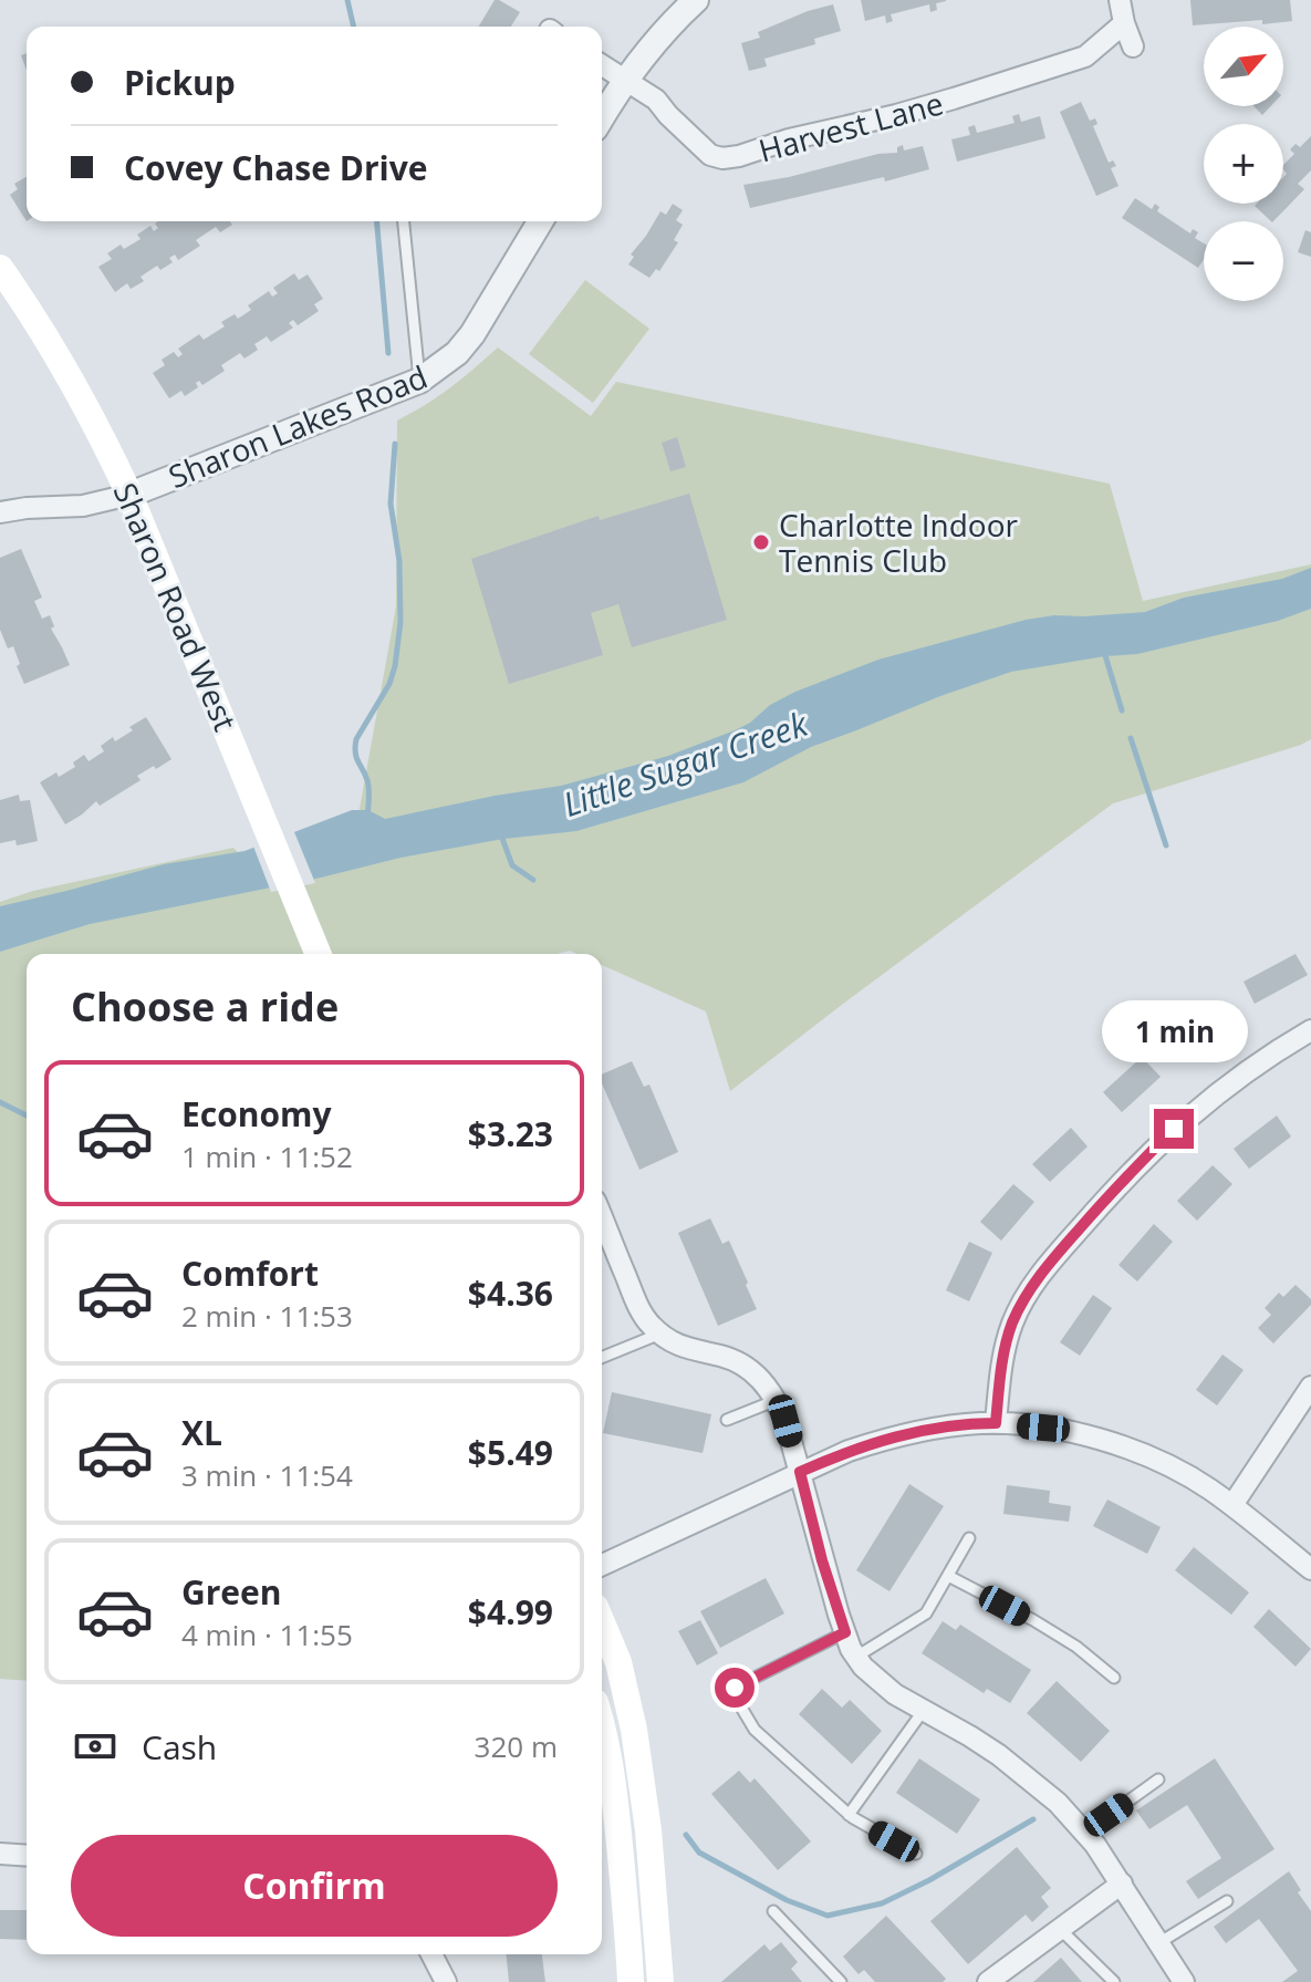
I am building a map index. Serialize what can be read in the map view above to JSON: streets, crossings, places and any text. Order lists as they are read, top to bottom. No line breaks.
{"streets":{"main road":["Sharon Road West"],"street":["Harvest Lane","Sharon Lakes Road"]},"crossings":[["Sharon Lakes Road","Sharon Road West"]],"water":["Little Sugar Creek"],"places":["Charlotte Indoor Tennis Club"],"north":"top right","page":{"map_buttons":["+","−"],"banner":["Pickup","Covey Chase Drive"],"heading":"Choose a ride","bubble":"1 min","list":[{"name":"Economy","note":"1 min · 11:52","value":"$3.23"},{"name":"Comfort","note":"2 min · 11:53","value":"$4.36"},{"name":"XL","note":"3 min · 11:54","value":"$5.49"},{"name":"Green","note":"4 min · 11:55","value":"$4.99"}],"pay":["Cash","320 m"],"buttons":"Confirm"}}
